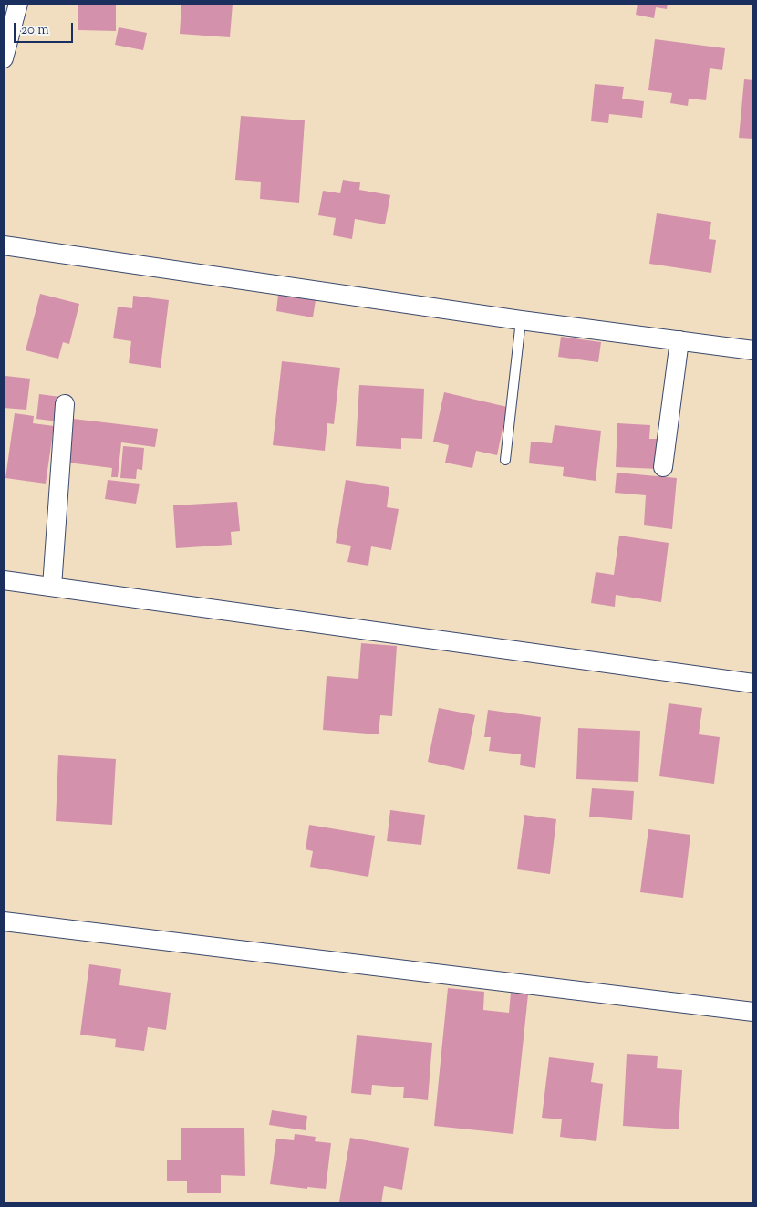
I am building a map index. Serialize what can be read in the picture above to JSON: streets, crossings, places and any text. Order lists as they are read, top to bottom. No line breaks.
{"scale_bar":"20 m"}
